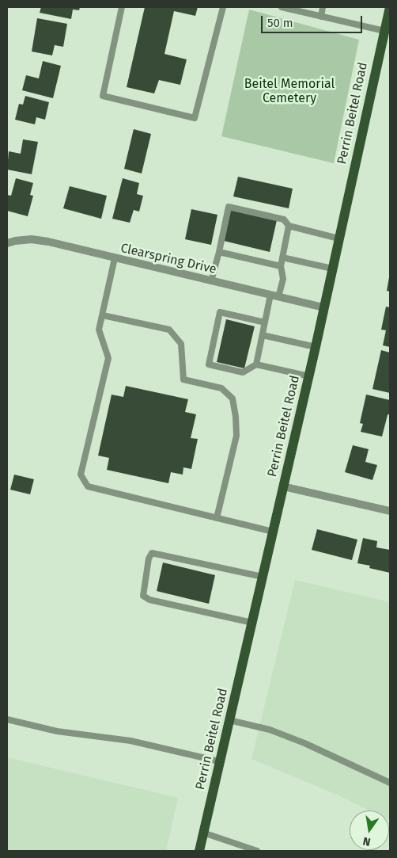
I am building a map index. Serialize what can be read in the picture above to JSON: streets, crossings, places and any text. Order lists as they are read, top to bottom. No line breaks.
{"streets":{"main road":["Perrin Beitel Road"],"street":["Clearspring Drive"]},"crossings":[["Perrin Beitel Road","Clearspring Drive"]],"parks":["Beitel Memorial Cemetery"],"scale_bar":"50 m","north":"bottom"}
